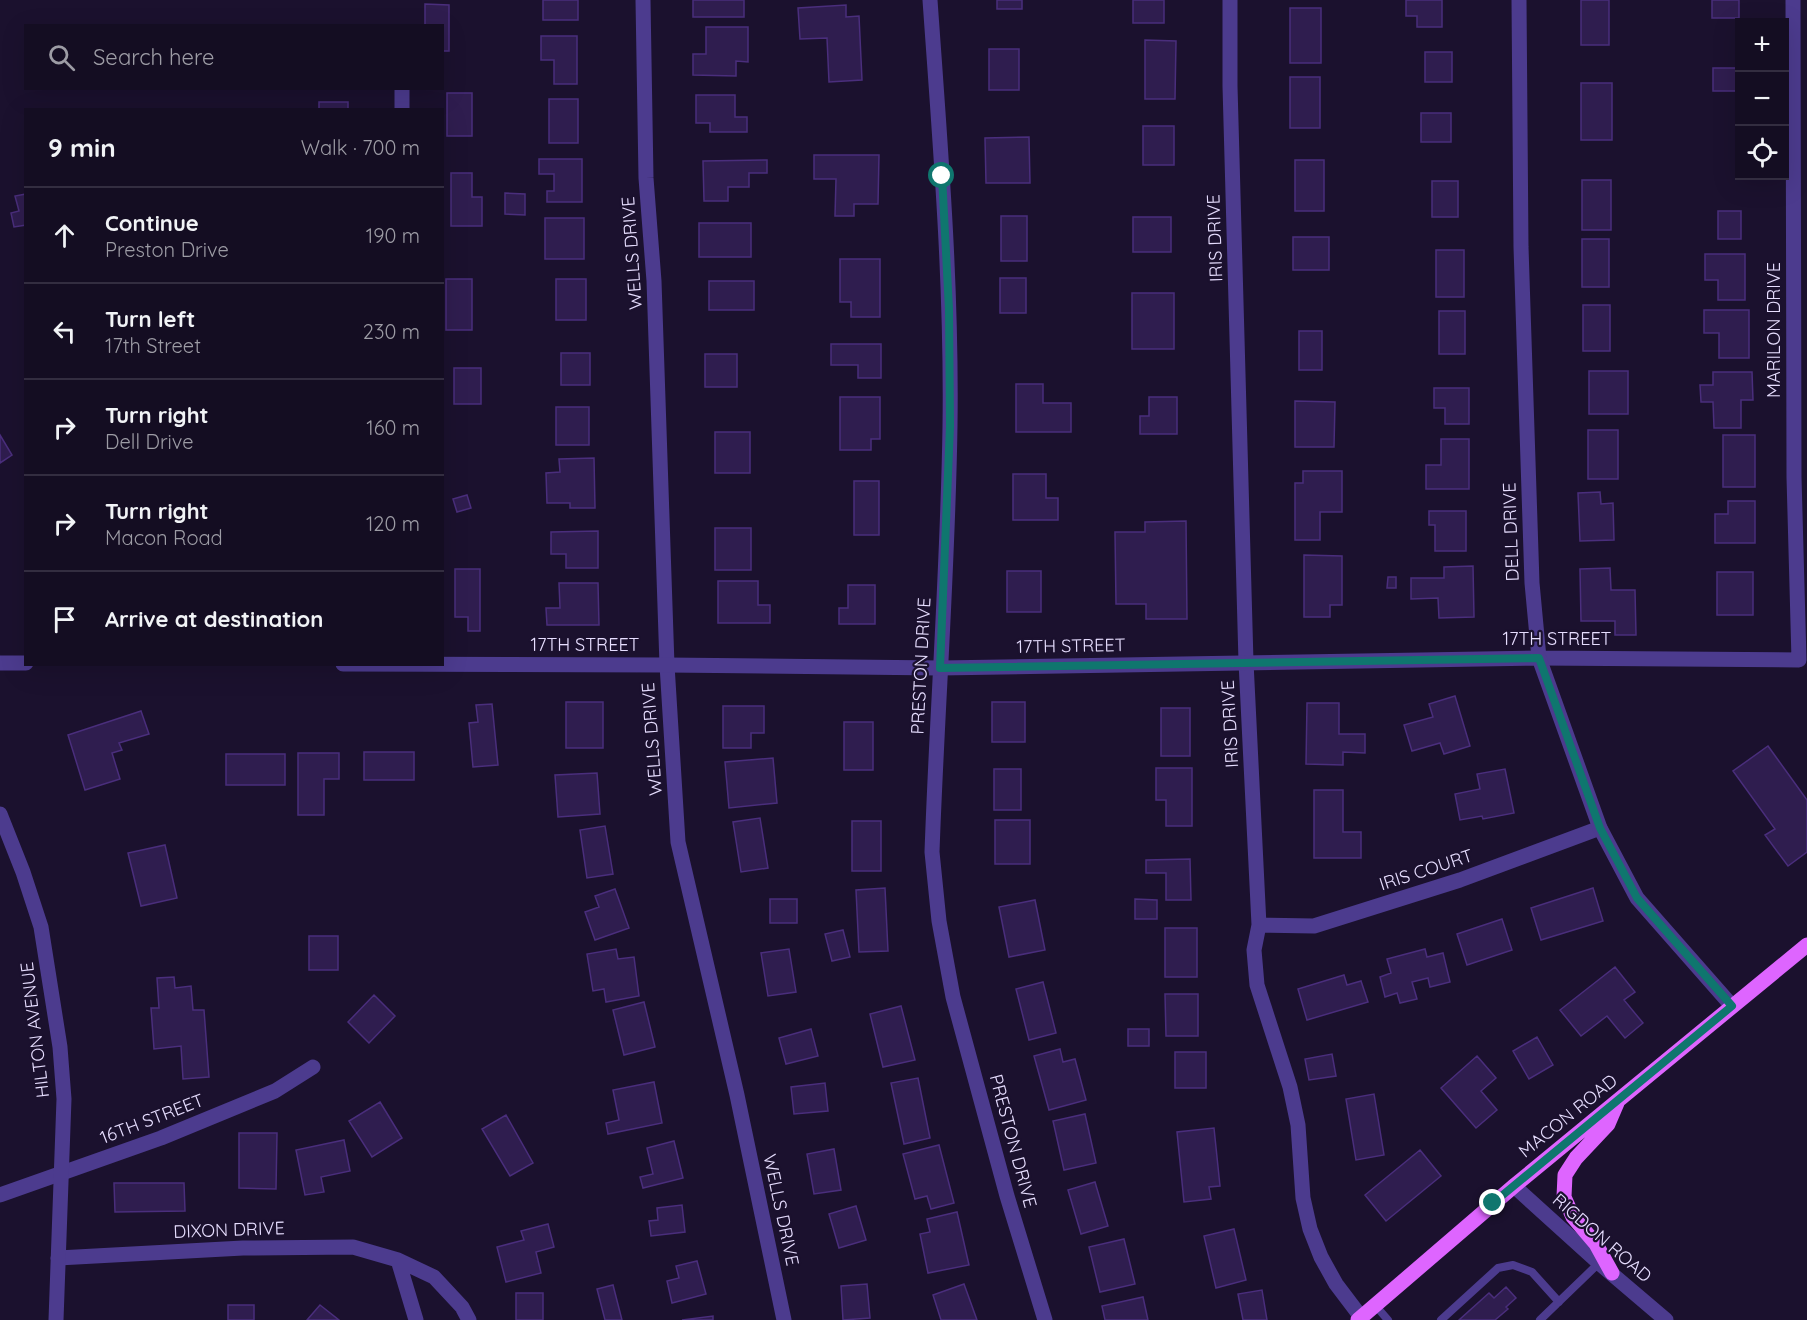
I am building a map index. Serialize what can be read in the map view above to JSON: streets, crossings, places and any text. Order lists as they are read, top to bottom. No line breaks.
{"streets":{"main road":["MACON ROAD"],"street":["IRIS DRIVE","WELLS DRIVE","MARILON DRIVE","DELL DRIVE","17TH STREET","PRESTON DRIVE","IRIS COURT","HILTON AVENUE","16TH STREET","DIXON DRIVE","RIGDON ROAD"]},"crossings":[["IRIS DRIVE","17TH STREET"],["IRIS DRIVE","IRIS COURT"],["IRIS DRIVE","MACON ROAD"],["WELLS DRIVE","17TH STREET"],["MARILON DRIVE","17TH STREET"],["DELL DRIVE","17TH STREET"],["DELL DRIVE","IRIS COURT"],["DELL DRIVE","MACON ROAD"],["17TH STREET","PRESTON DRIVE"],["HILTON AVENUE","16TH STREET"],["HILTON AVENUE","DIXON DRIVE"],["MACON ROAD","RIGDON ROAD"]],"page":{"map_buttons":["+","−"],"search":"Search here","heading":["9 min","Walk · 700 m"],"list":[["Continue","Preston Drive","190 m"],["Turn left","17th Street","230 m"],["Turn right","Dell Drive","160 m"],["Turn right","Macon Road","120 m"],"Arrive at destination"]}}
